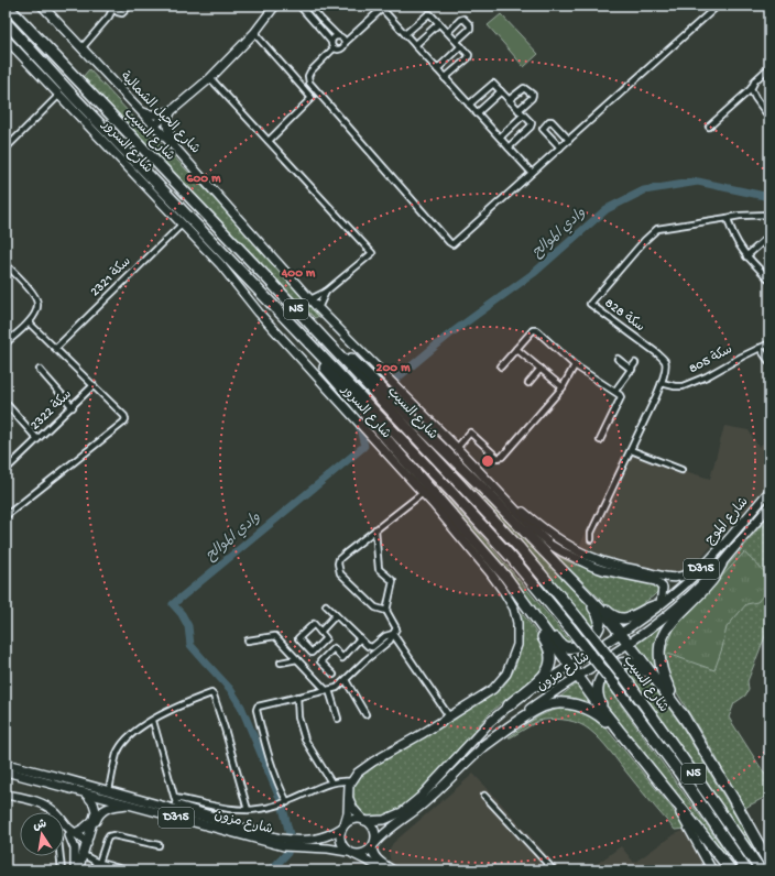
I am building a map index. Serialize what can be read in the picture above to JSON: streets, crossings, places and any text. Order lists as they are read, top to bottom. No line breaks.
{"streets":{"highway":["شارع السيب","N5"],"street":["شارع الحيل الشمالية","شارع السرور","سكة 2321","سكة 828","سكة 805","سكة 2322","شارع الموج","D315","شارع مزون"]},"crossings":[["شارع الحيل الشمالية","شارع الموج"],["شارع السرور","سكة 2321"],["سكة 828","سكة 805"],["شارع الموج","شارع مزون"],["D315","شارع مزون"]],"water":["وادي الموالح"],"north":"top","rings":["600 m","400 m","200 m"]}
